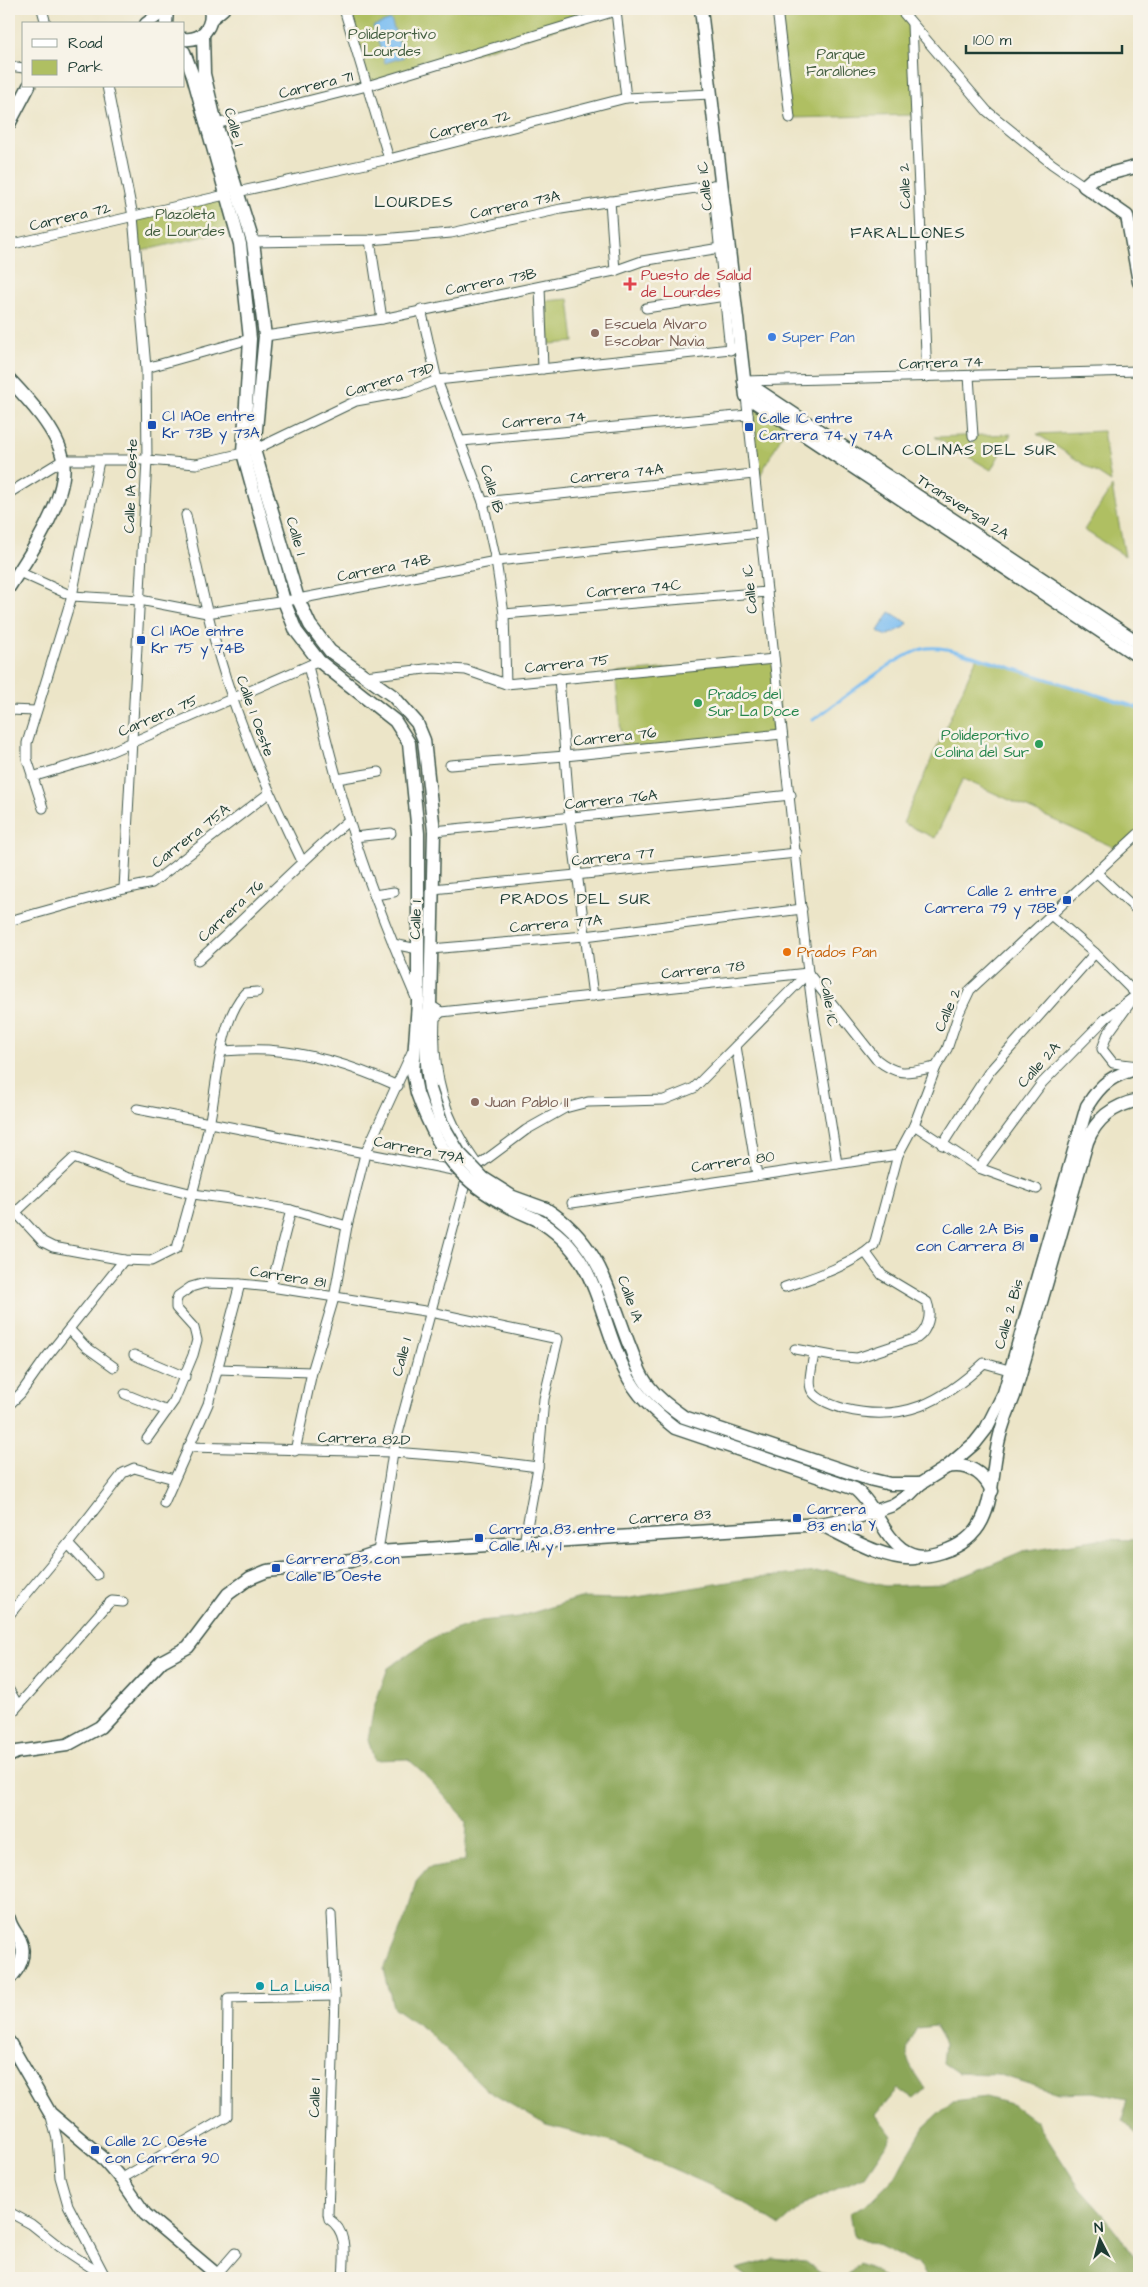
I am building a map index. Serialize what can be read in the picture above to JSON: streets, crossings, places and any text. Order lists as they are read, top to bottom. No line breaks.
{"streets":{"street":["Carrera 71","Carrera 72","Calle 1","Calle 1C","Calle 2","Carrera 73A","Carrera 73B","Carrera 74","Carrera 73D","Carrera 74A","Calle 1A Oeste","Calle 1B","Transversal 2A","Carrera 74B","Carrera 74C","Carrera 75","Calle 1 Oeste","Carrera 76","Carrera 76A","Carrera 75A","Carrera 77","Carrera 77A","Carrera 78","Calle 2A","Carrera 79A","Carrera 80","Carrera 81","Calle 1A","Calle 2 Bis","Carrera 82D","Carrera 83"]},"crossings":[["Carrera 71","Calle 1"],["Carrera 72","Calle 1"],["Carrera 72","Calle 1C"],["Carrera 72","Calle 1A Oeste"],["Calle 1","Carrera 73A"],["Calle 1","Carrera 73B"],["Calle 1","Carrera 73D"],["Calle 1","Carrera 74B"],["Calle 1","Carrera 75"],["Calle 1","Carrera 76"],["Calle 1","Carrera 76A"],["Calle 1","Carrera 77"],["Calle 1","Carrera 77A"],["Calle 1","Carrera 78"],["Calle 1","Carrera 79A"],["Calle 1","Carrera 81"],["Calle 1","Calle 1A"],["Calle 1","Carrera 82D"],["Calle 1","Carrera 83"],["Calle 1C","Carrera 73A"],["Calle 1C","Carrera 74"],["Calle 1C","Carrera 73D"],["Calle 1C","Carrera 74A"],["Calle 1C","Transversal 2A"],["Calle 1C","Carrera 74B"],["Calle 1C","Carrera 74C"],["Calle 1C","Carrera 75"],["Calle 1C","Carrera 76"],["Calle 1C","Carrera 76A"],["Calle 1C","Carrera 77"],["Calle 1C","Carrera 77A"],["Calle 1C","Carrera 78"],["Calle 1C","Carrera 79A"],["Calle 1C","Carrera 80"],["Calle 2","Carrera 74"],["Calle 2","Carrera 80"],["Carrera 73B","Calle 1B"],["Carrera 74","Calle 1B"],["Carrera 74","Transversal 2A"],["Carrera 73D","Calle 1A Oeste"],["Carrera 73D","Calle 1B"],["Carrera 74A","Calle 1B"],["Calle 1A Oeste","Carrera 74B"],["Calle 1A Oeste","Carrera 75"],["Calle 1A Oeste","Carrera 75A"],["Calle 1B","Carrera 74B"],["Calle 1B","Carrera 74C"],["Calle 1B","Carrera 75"],["Carrera 74B","Calle 1 Oeste"],["Carrera 75","Calle 1 Oeste"],["Calle 1 Oeste","Carrera 76"],["Calle 1 Oeste","Carrera 75A"],["Carrera 78","Carrera 79A"],["Carrera 78","Calle 1A"],["Carrera 81","Carrera 82D"],["Calle 1A","Calle 2 Bis"],["Calle 1A","Carrera 83"],["Calle 2 Bis","Carrera 83"]],"districts":["LOURDES","FARALLONES","COLINAS DEL SUR","PRADOS DEL SUR"],"parks":["Polideportivo Lourdes","Parque Farallones","Plazoleta de Lourdes"],"places":{"health":["Puesto de Salud de Lourdes"],"other":["Escuela Alvaro Escobar Navia","Super Pan","Prados del Sur La Doce","Polideportivo Colina del Sur","Prados Pan","Juan Pablo II","La Luisa"],"transit":["Cl 1AOe entre Kr 73B y 73A","Calle 1C entre Carrera 74 y 74A","Cl 1AOe entre Kr 75 y 74B","Calle 2 entre Carrera 79 y 78B","Calle 2A Bis con Carrera 81","Carrera 83 en la Y","Carrera 83 entre Calle 1A1 y 1","Carrera 83 con Calle 1B Oeste","Calle 2C Oeste con Carrera 90"]},"legend":["Road","Park"],"scale_bar":"100 m","north":"top"}
